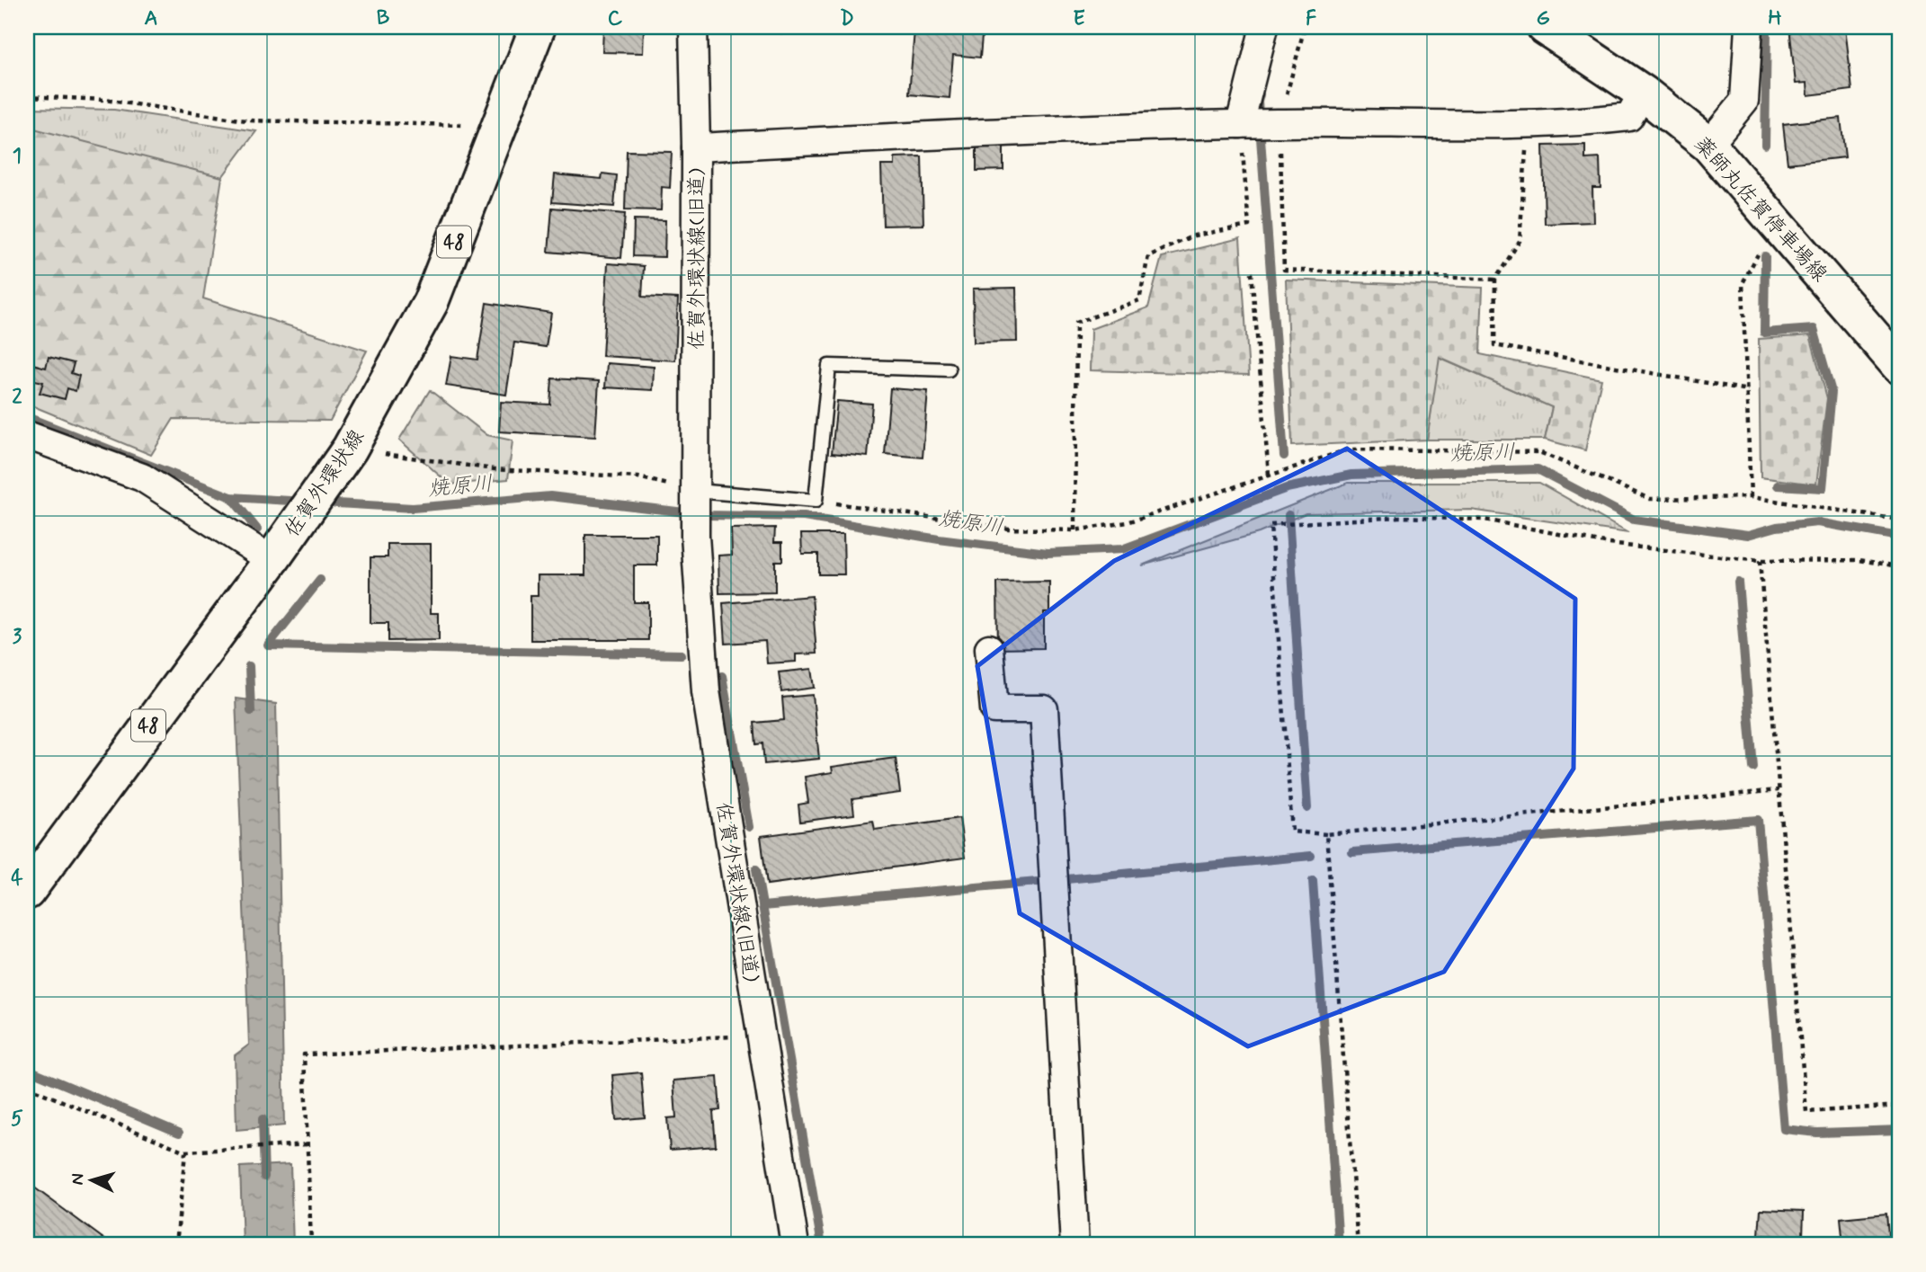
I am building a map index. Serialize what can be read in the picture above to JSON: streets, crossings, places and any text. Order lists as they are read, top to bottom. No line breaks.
{"streets":{"main road":["薬師丸佐賀停車場線","48","佐賀外環状線"],"street":["佐賀外環状線(旧道)"]},"water":["焼原川"],"north":"left","grid":{"columns":["A","B","C","D","E","F","G","H"],"rows":["1","2","3","4","5"]}}
